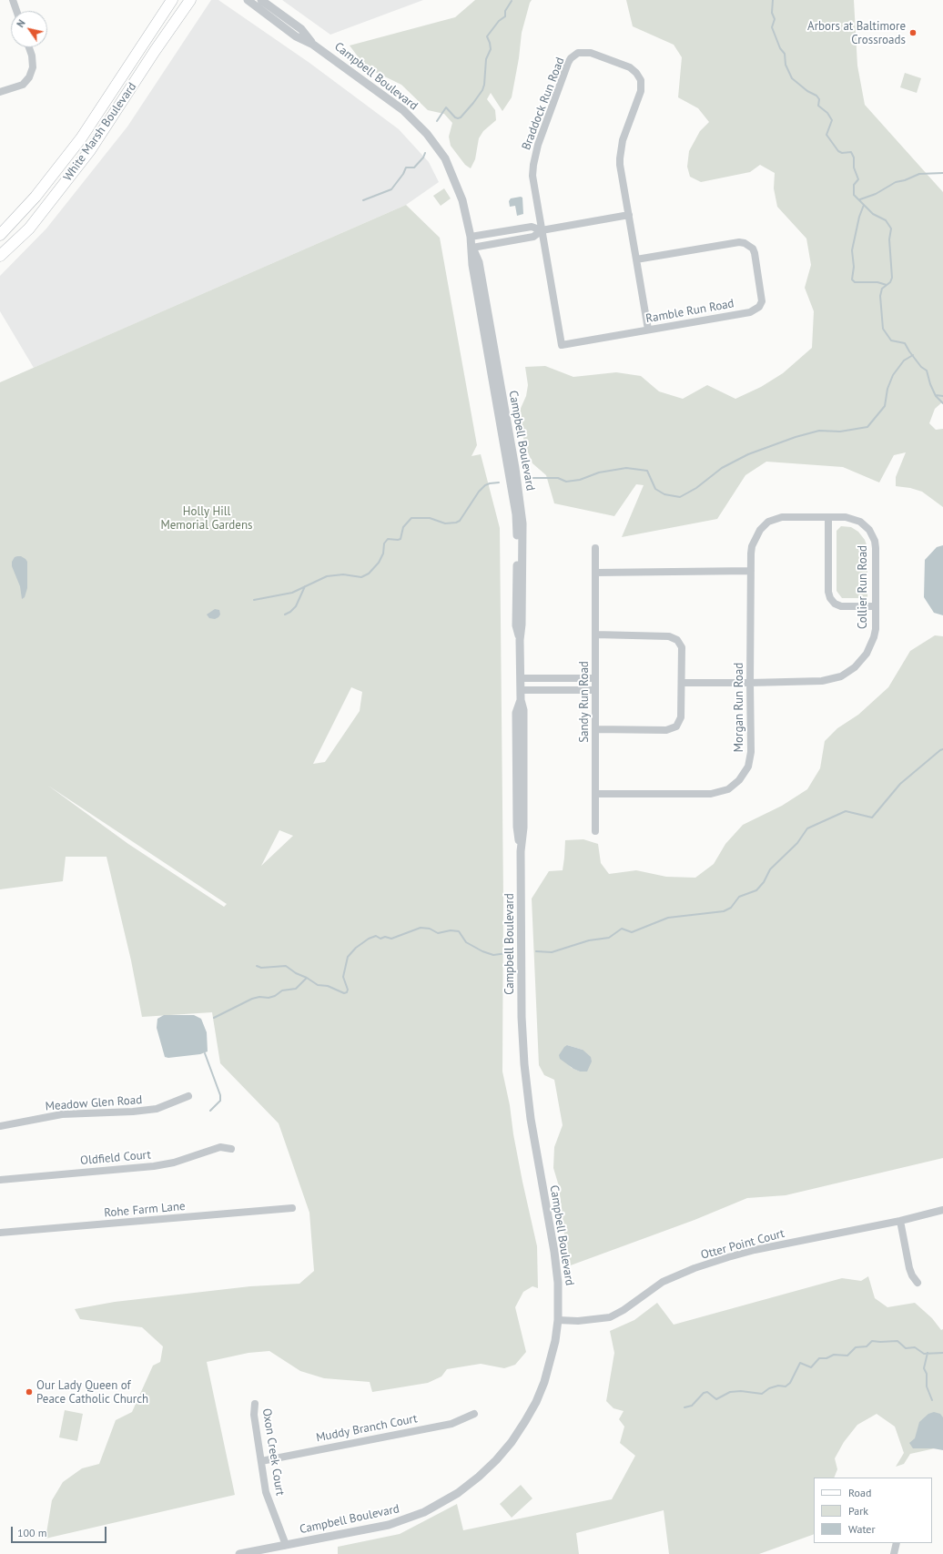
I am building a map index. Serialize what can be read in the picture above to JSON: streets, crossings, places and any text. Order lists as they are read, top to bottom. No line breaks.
{"streets":{"main road":["White Marsh Boulevard"],"street":["Campbell Boulevard","Braddock Run Road","Ramble Run Road","Collier Run Road","Sandy Run Road","Morgan Run Road","Meadow Glen Road","Oldfield Court","Rohe Farm Lane","Otter Point Court","Muddy Branch Court","Oxon Creek Court"]},"crossings":[["Campbell Boulevard","Otter Point Court"],["Campbell Boulevard","Oxon Creek Court"],["Braddock Run Road","Ramble Run Road"],["Collier Run Road","Morgan Run Road"],["Sandy Run Road","Morgan Run Road"],["Muddy Branch Court","Oxon Creek Court"]],"parks":["Holly Hill Memorial Gardens"],"places":["Arbors at Baltimore Crossroads","Our Lady Queen of Peace Catholic Church"],"legend":["Road","Park","Water"],"scale_bar":"100 m","north":"top left"}
